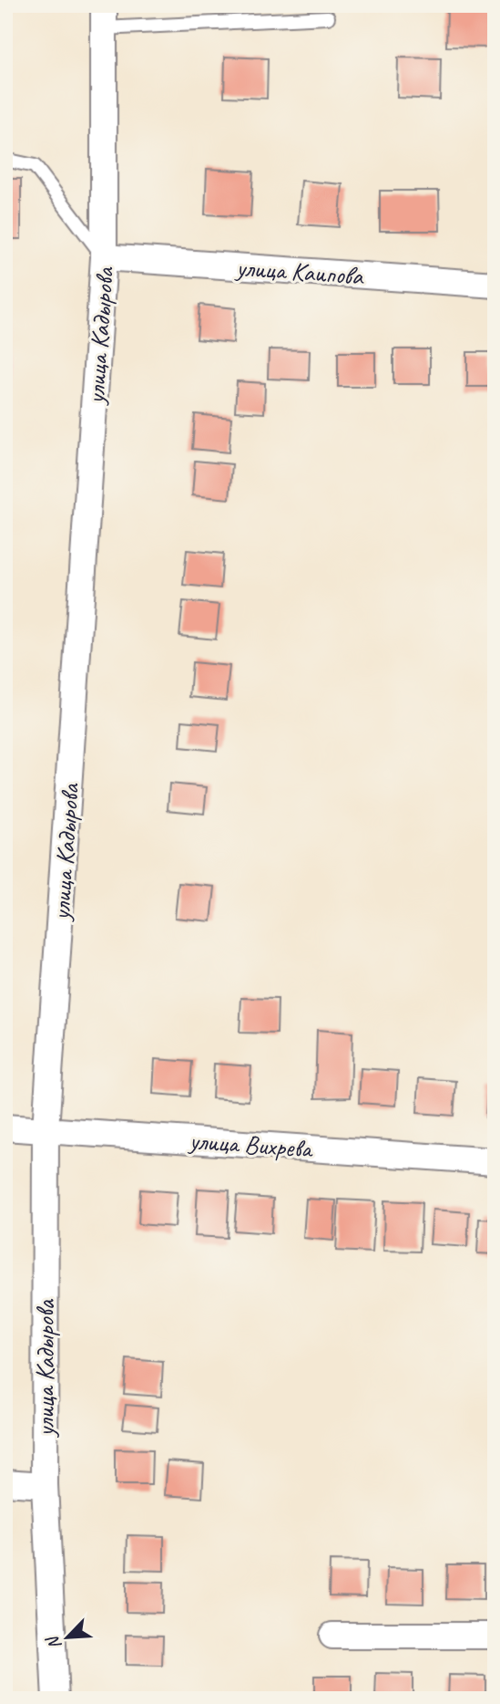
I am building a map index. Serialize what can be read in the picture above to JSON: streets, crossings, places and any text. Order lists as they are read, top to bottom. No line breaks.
{"streets":{"street":["улица Каипова","улица Кадырова","улица Вихрева"]},"crossings":[["улица Каипова","улица Кадырова"],["улица Кадырова","улица Вихрева"]],"north":"bottom left"}
